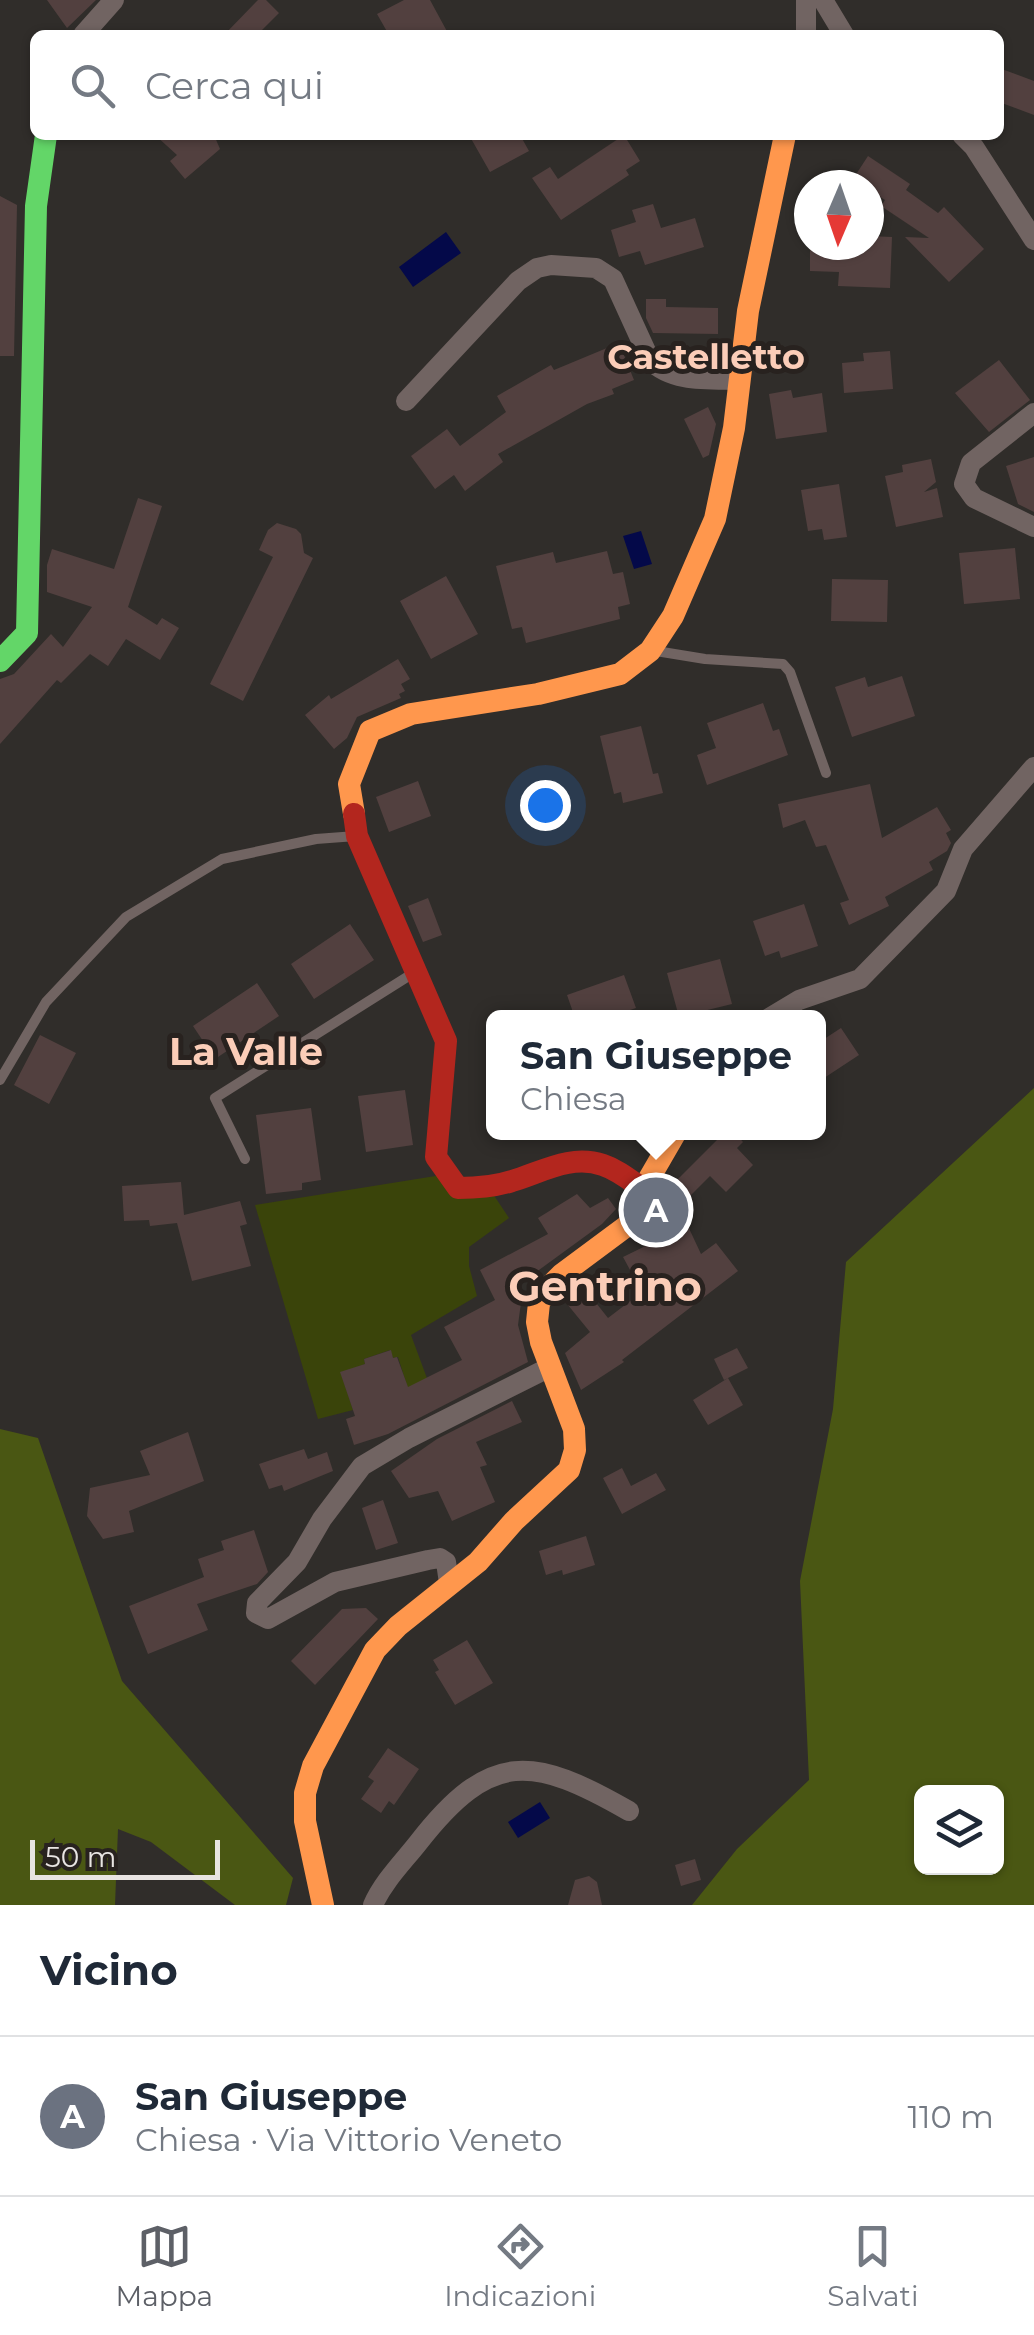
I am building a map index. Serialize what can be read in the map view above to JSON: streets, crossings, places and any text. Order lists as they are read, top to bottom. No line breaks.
{"districts":["Castelletto","La Valle","Gentrino"],"scale_bar":"50 m","north":"bottom","page":{"search":"Cerca qui","popup":["San Giuseppe","Chiesa"],"pins":"A","scale":"50 m","heading":"Vicino","list":[{"mark":"A","name":"San Giuseppe","note":"Chiesa · Via Vittorio Veneto","value":"110 m"}],"nav":["Mappa","Indicazioni","Salvati"]}}
